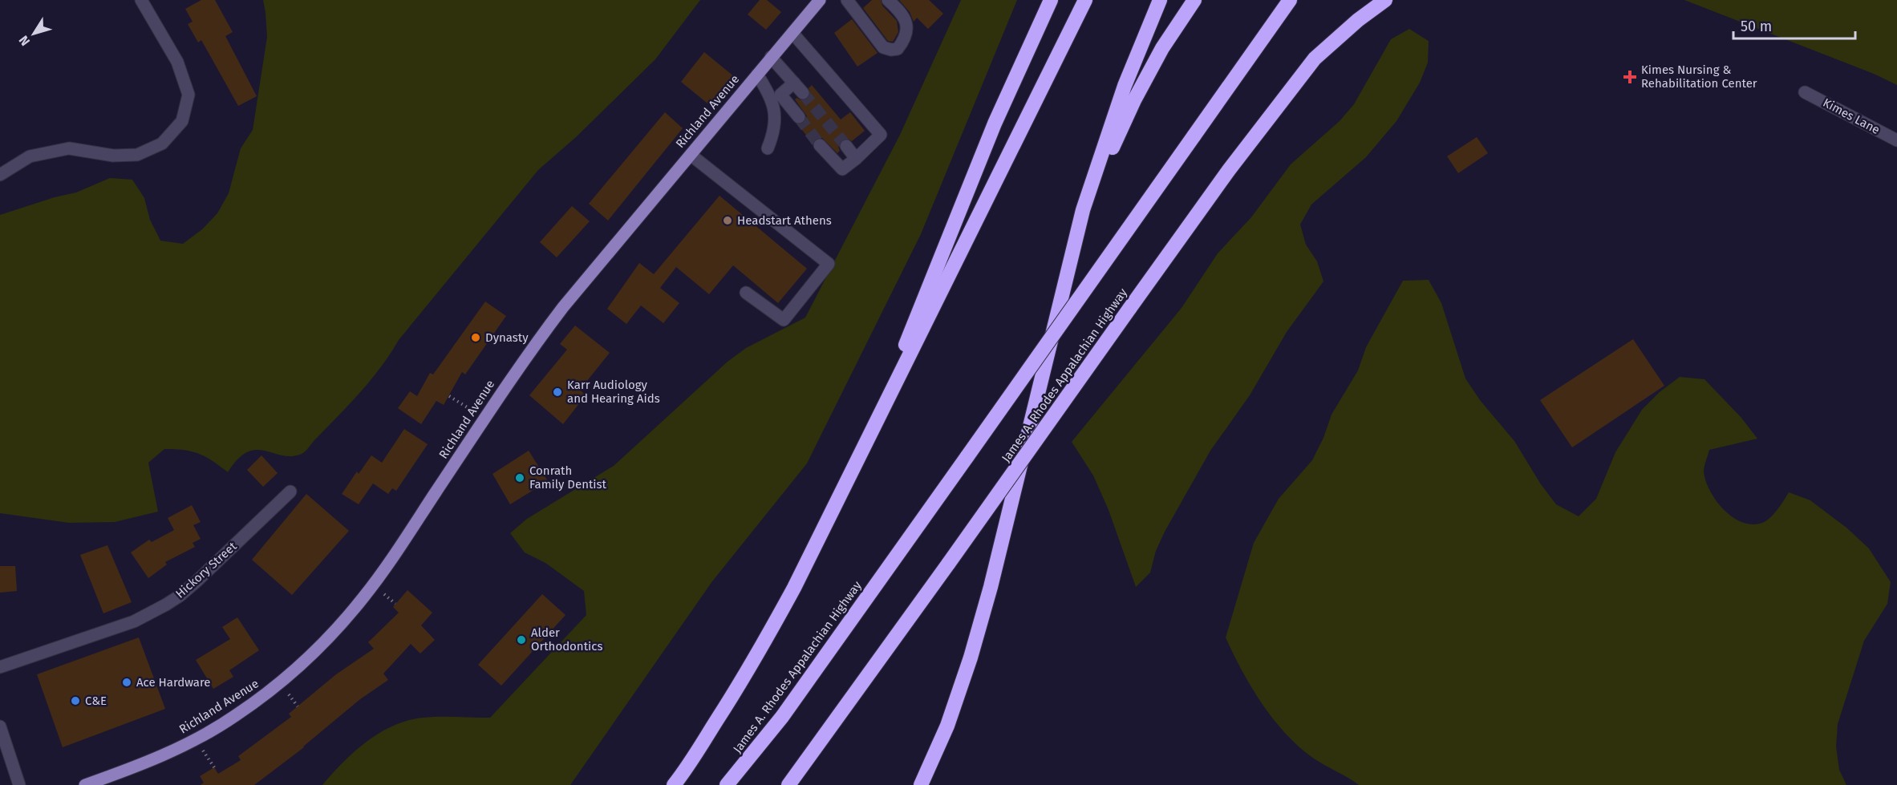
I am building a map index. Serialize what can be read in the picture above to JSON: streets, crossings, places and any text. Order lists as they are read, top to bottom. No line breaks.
{"streets":{"highway":["James A. Rhodes Appalachian Highway"],"main road":["Richland Avenue"],"street":["Kimes Lane","Hickory Street"]},"places":{"health":["Kimes Nursing & Rehabilitation Center"],"other":["Headstart Athens","Dynasty","Karr Audiology and Hearing Aids","Conrath Family Dentist","Alder Orthodontics","Ace Hardware","C&E"]},"scale_bar":"50 m","north":"bottom left"}
